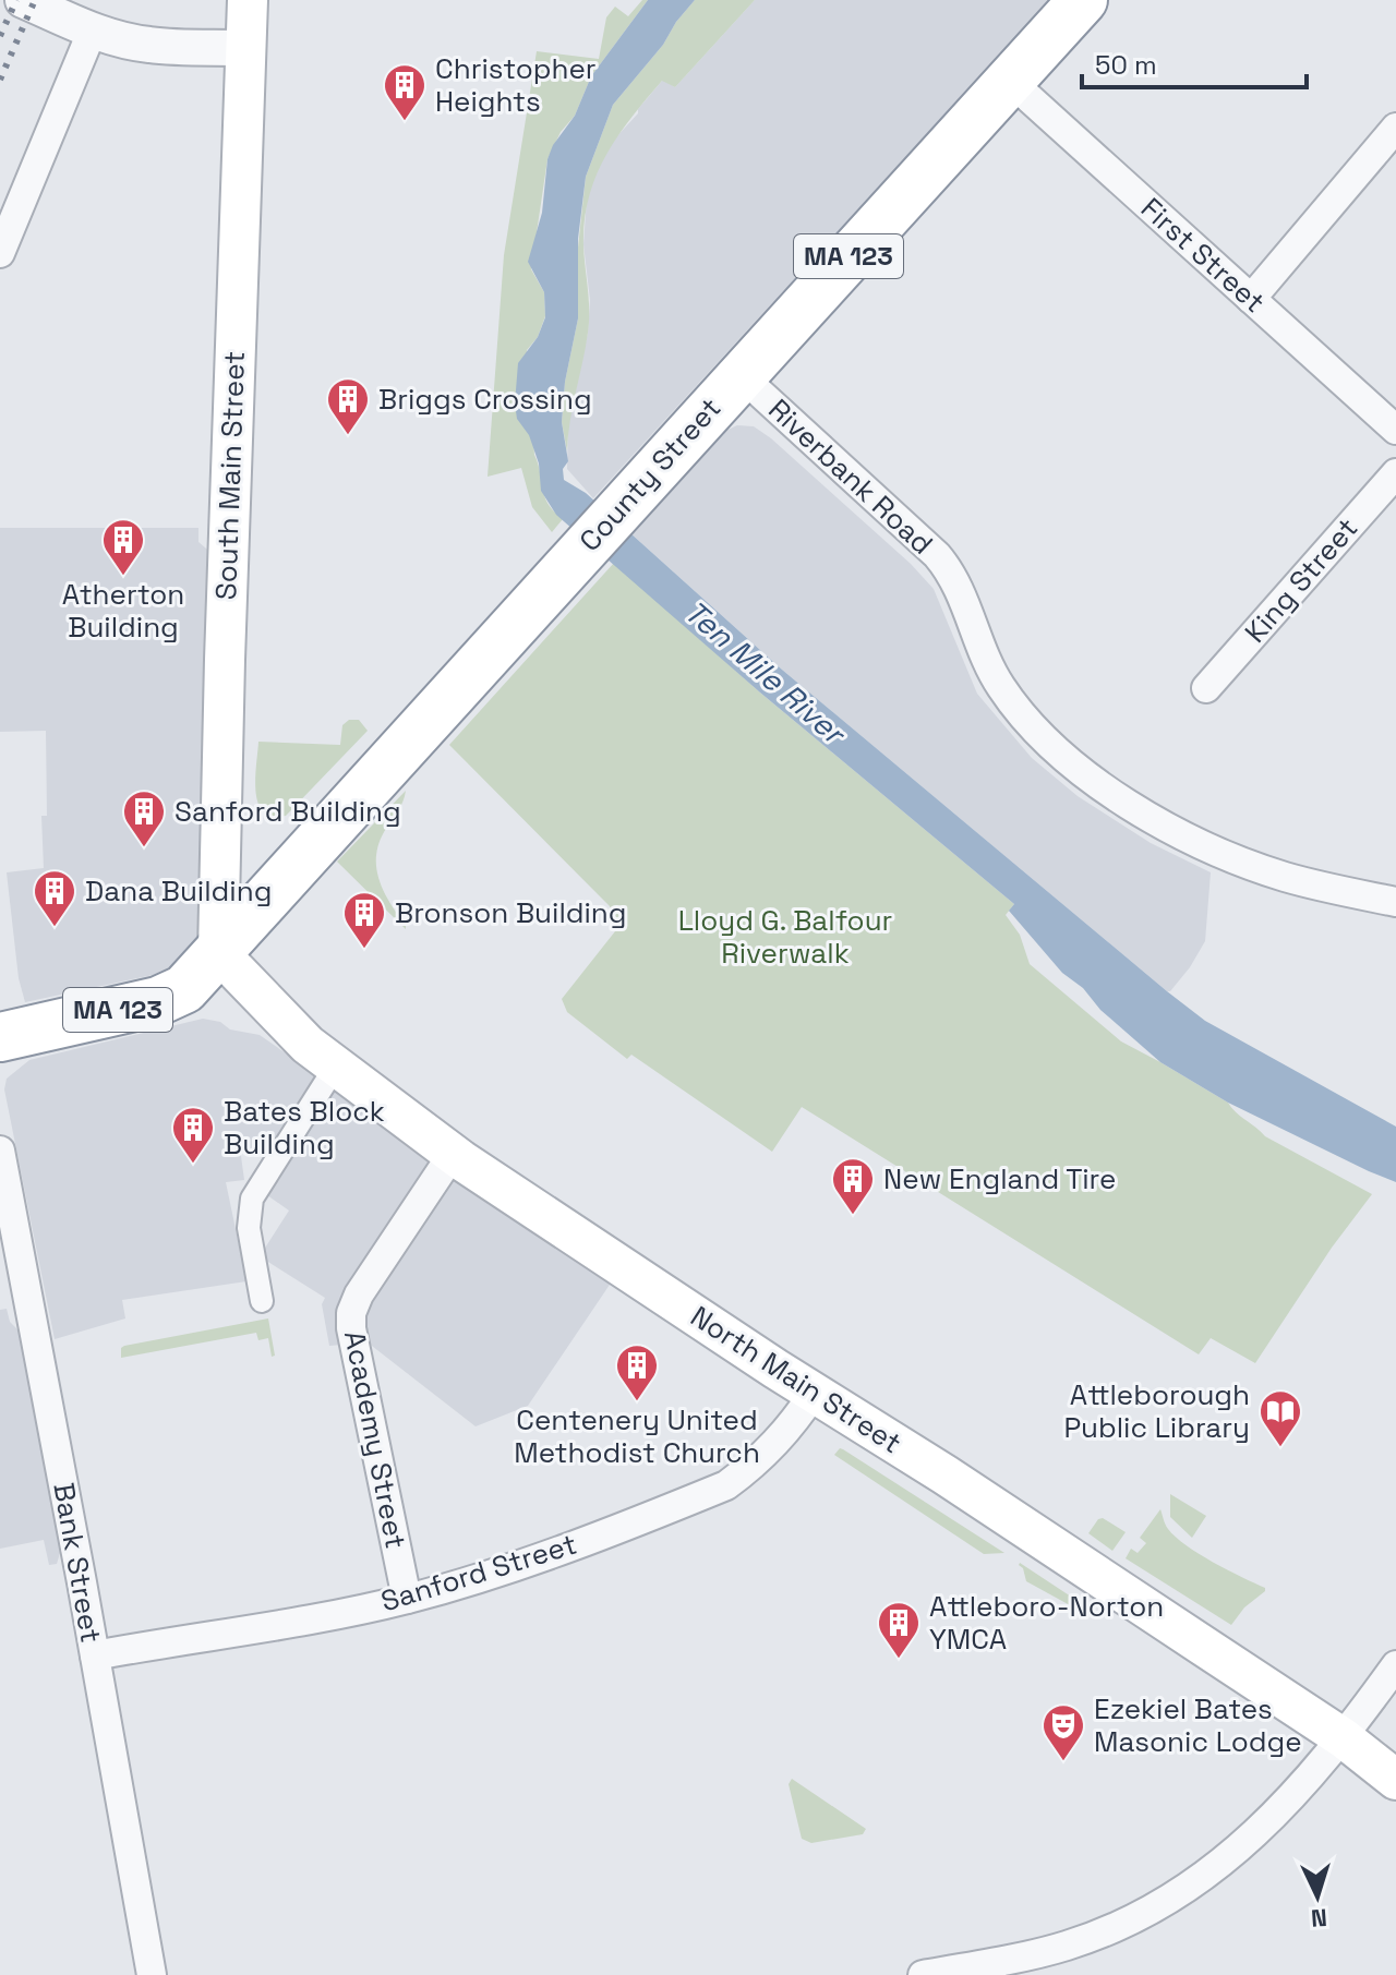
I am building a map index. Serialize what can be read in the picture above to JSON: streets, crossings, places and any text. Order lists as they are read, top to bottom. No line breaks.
{"streets":{"highway":["MA 123","County Street"],"main road":["South Main Street","North Main Street"],"street":["First Street","Riverbank Road","King Street","Academy Street","Bank Street","Sanford Street"]},"crossings":[["First Street","County Street"],["MA 123","County Street"],["MA 123","South Main Street"],["MA 123","North Main Street"],["County Street","South Main Street"],["County Street","Riverbank Road"],["County Street","North Main Street"],["South Main Street","North Main Street"],["North Main Street","Academy Street"],["North Main Street","Sanford Street"],["Academy Street","Sanford Street"],["Bank Street","Sanford Street"]],"water":["Ten Mile River"],"parks":["Lloyd G. Balfour Riverwalk"],"places":{"building":["Christopher Heights","Briggs Crossing","Atherton Building","Sanford Building","Dana Building","Bronson Building","Bates Block Building","New England Tire","Centenery United Methodist Church","Attleboro-Norton YMCA"],"library":["Attleborough Public Library"],"theatre":["Ezekiel Bates Masonic Lodge"]},"scale_bar":"50 m","north":"bottom"}
